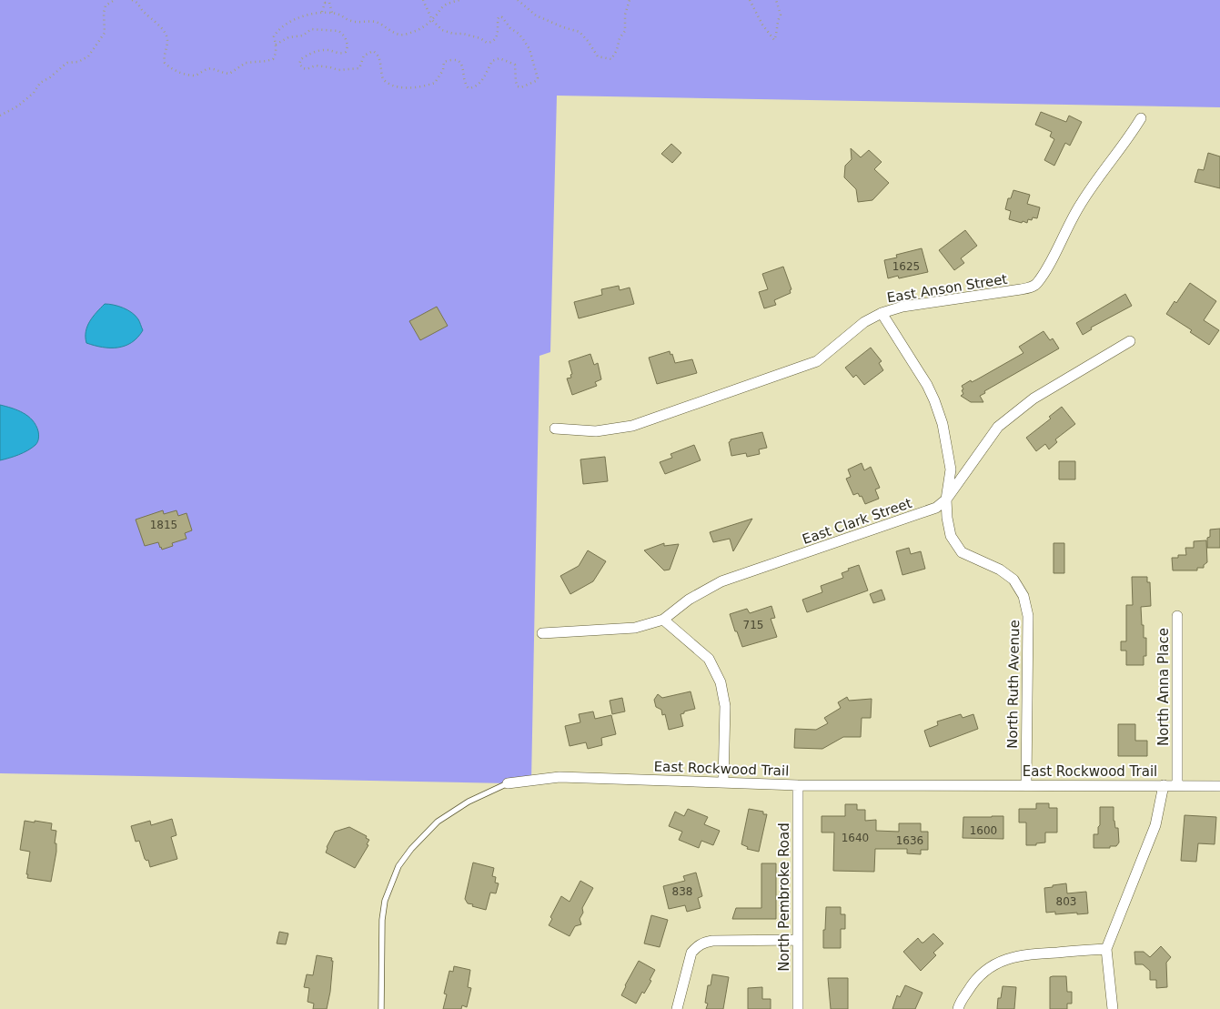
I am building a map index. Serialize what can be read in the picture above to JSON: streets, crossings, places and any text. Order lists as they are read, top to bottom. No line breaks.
{"streets":{"street":["East Anson Street","East Clark Street","North Ruth Avenue","North Anna Place","East Rockwood Trail","North Pembroke Road"]},"crossings":[["East Anson Street","North Ruth Avenue"],["East Clark Street","North Ruth Avenue"],["North Ruth Avenue","East Rockwood Trail"],["North Anna Place","East Rockwood Trail"],["East Rockwood Trail","North Pembroke Road"]],"house_numbers":["1625","1815","715","1600","1640","1636","838","803"]}
